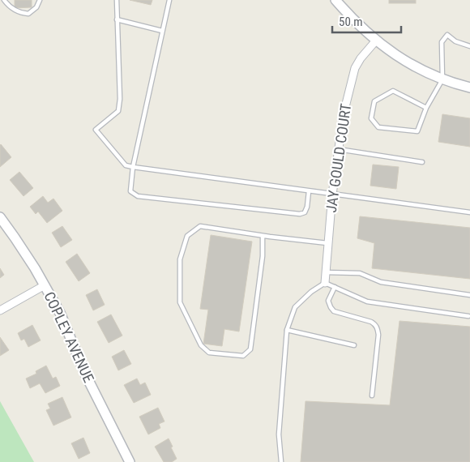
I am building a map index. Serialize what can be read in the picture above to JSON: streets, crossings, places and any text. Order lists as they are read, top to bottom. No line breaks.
{"streets":{"street":["JAY GOULD COURT","COPLEY AVENUE"]},"scale_bar":"50 m"}
